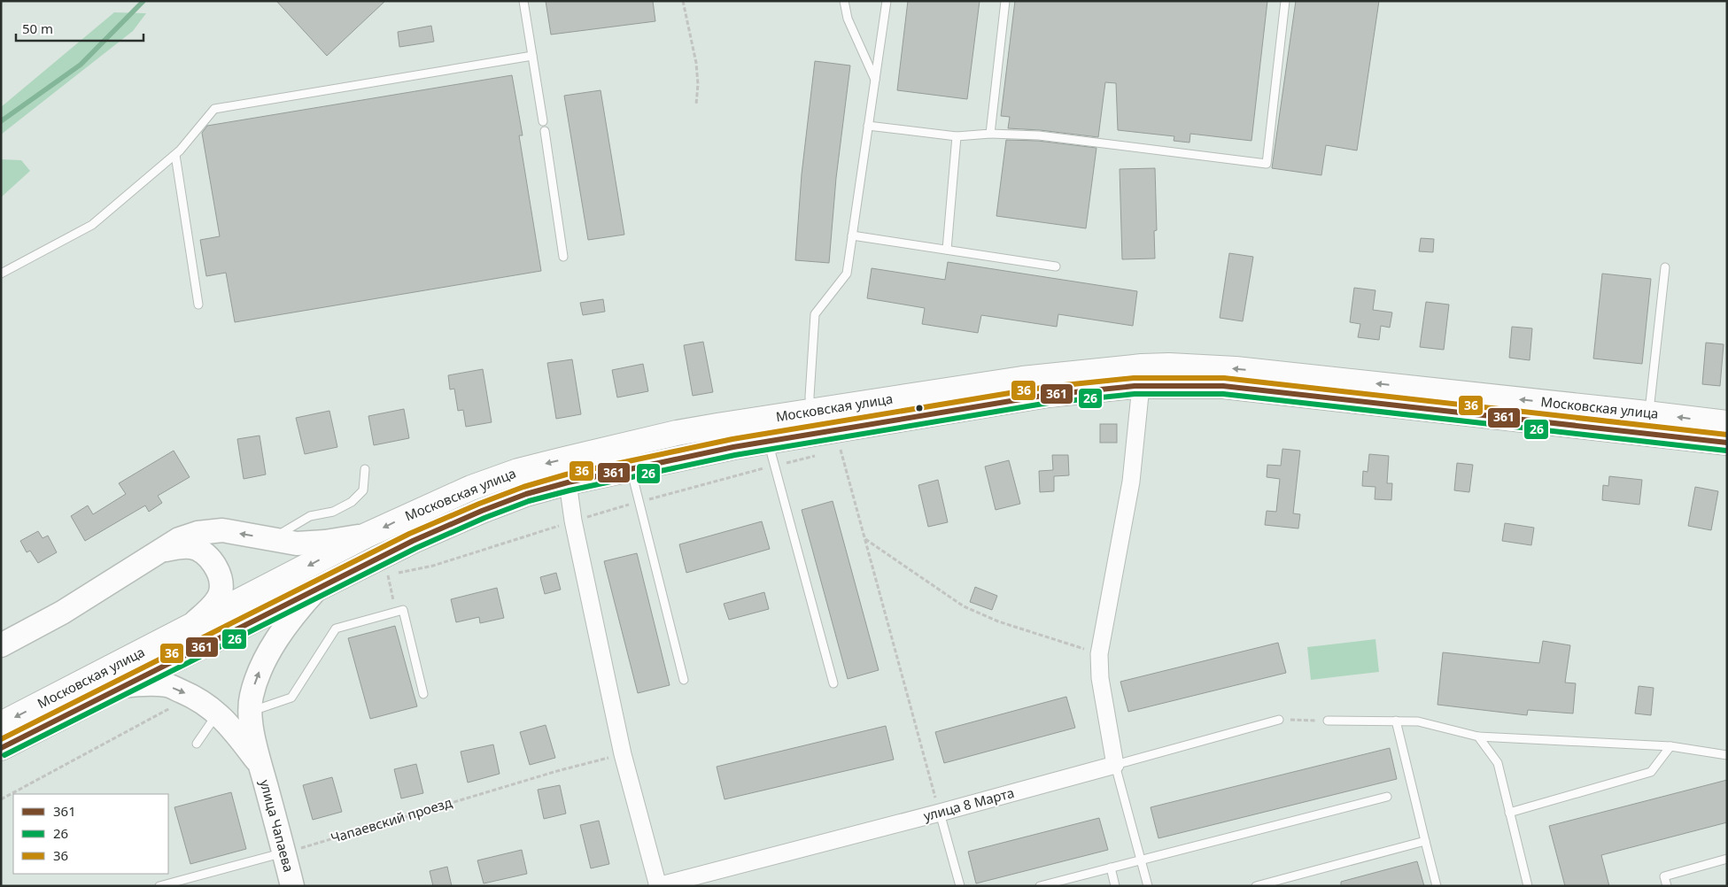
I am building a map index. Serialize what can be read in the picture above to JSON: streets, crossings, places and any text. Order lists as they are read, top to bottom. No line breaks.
{"streets":{"main road":["Московская улица"],"street":["улица 8 Марта","улица Чапаева"],"path":["Чапаевский проезд"]},"crossings":[["Московская улица","улица Чапаева"],["Чапаевский проезд","улица Чапаева"]],"one_way":["улица Чапаева"],"lines":["transit line 36","transit line 361","transit line 26"],"legend":["361","26","36"],"scale_bar":"50 m"}
